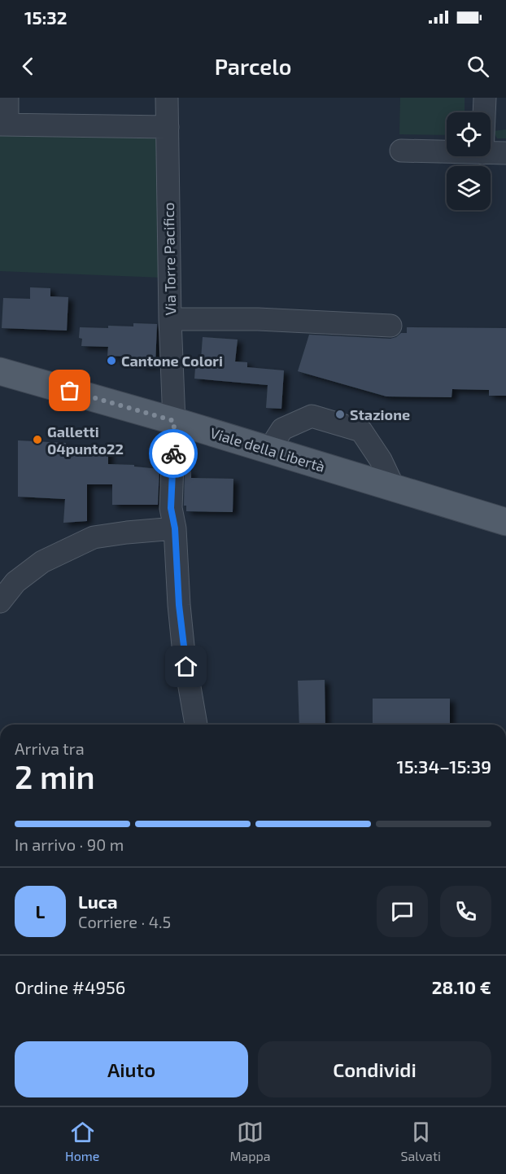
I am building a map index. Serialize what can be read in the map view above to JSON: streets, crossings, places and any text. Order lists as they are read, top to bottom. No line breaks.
{"streets":{"main road":["Viale della Libertà"],"street":["Via Torre Pacifico"]},"crossings":[["Via Torre Pacifico","Viale della Libertà"]],"places":["Cantone Colori","Stazione","Galletti 04punto22"],"page":{"status":"15:32","header":"Parcelo","heading":["2 min","Arriva tra","15:34–15:39"],"panel":["Luca","Corriere · 4.5","Ordine #4956","28.10 €"],"bar":"In arrivo · 90 m","round":"L","buttons":["Aiuto","Condividi"],"tabs":["Home","Mappa","Salvati"]}}
